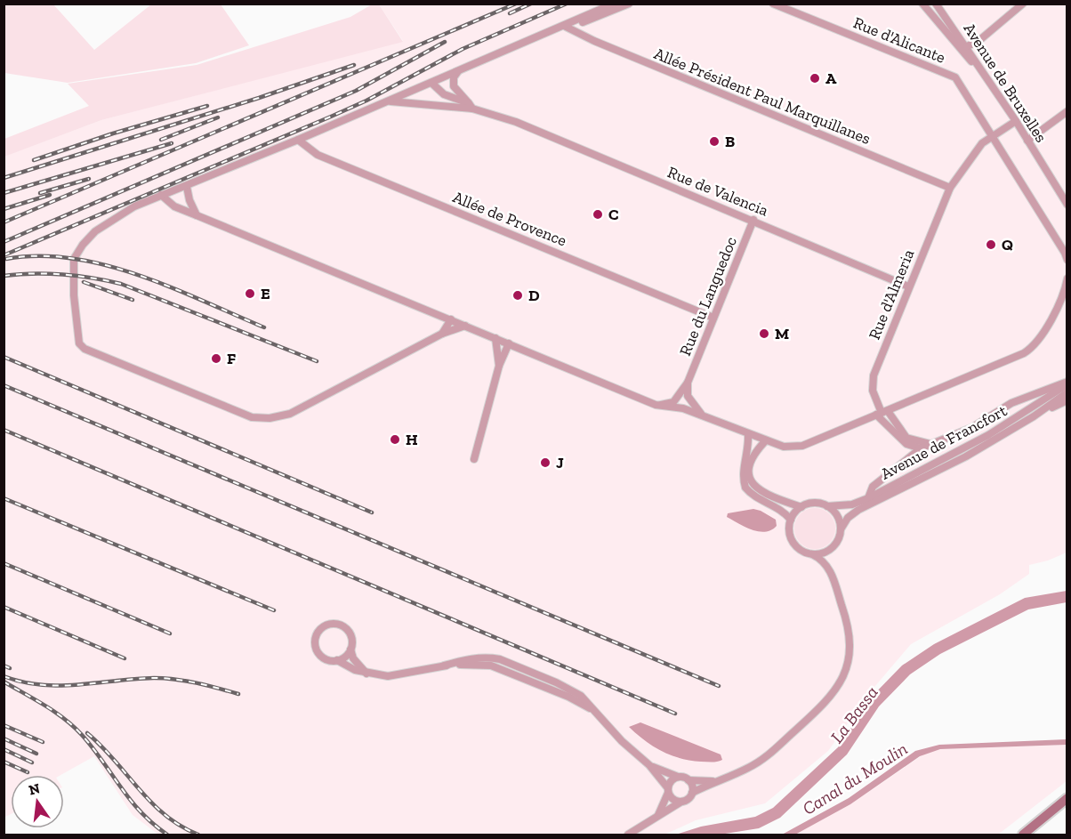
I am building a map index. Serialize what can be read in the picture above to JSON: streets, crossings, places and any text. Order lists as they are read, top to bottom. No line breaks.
{"streets":{"street":["Rue d'Alicante","Avenue de Bruxelles","Allée Président Paul Marquillanes","Rue de Valencia","Allée de Provence","Rue d'Almeria","Rue du Languedoc","Avenue de Francfort"]},"crossings":[["Rue d'Alicante","Rue d'Almeria"],["Avenue de Bruxelles","Rue d'Almeria"],["Allée Président Paul Marquillanes","Rue d'Almeria"],["Rue de Valencia","Rue d'Almeria"],["Rue de Valencia","Rue du Languedoc"],["Allée de Provence","Rue du Languedoc"]],"water":["La Bassa","Canal du Moulin"],"places":["A","B","C","Q","E","D","M","F","H","J"],"north":"top"}
